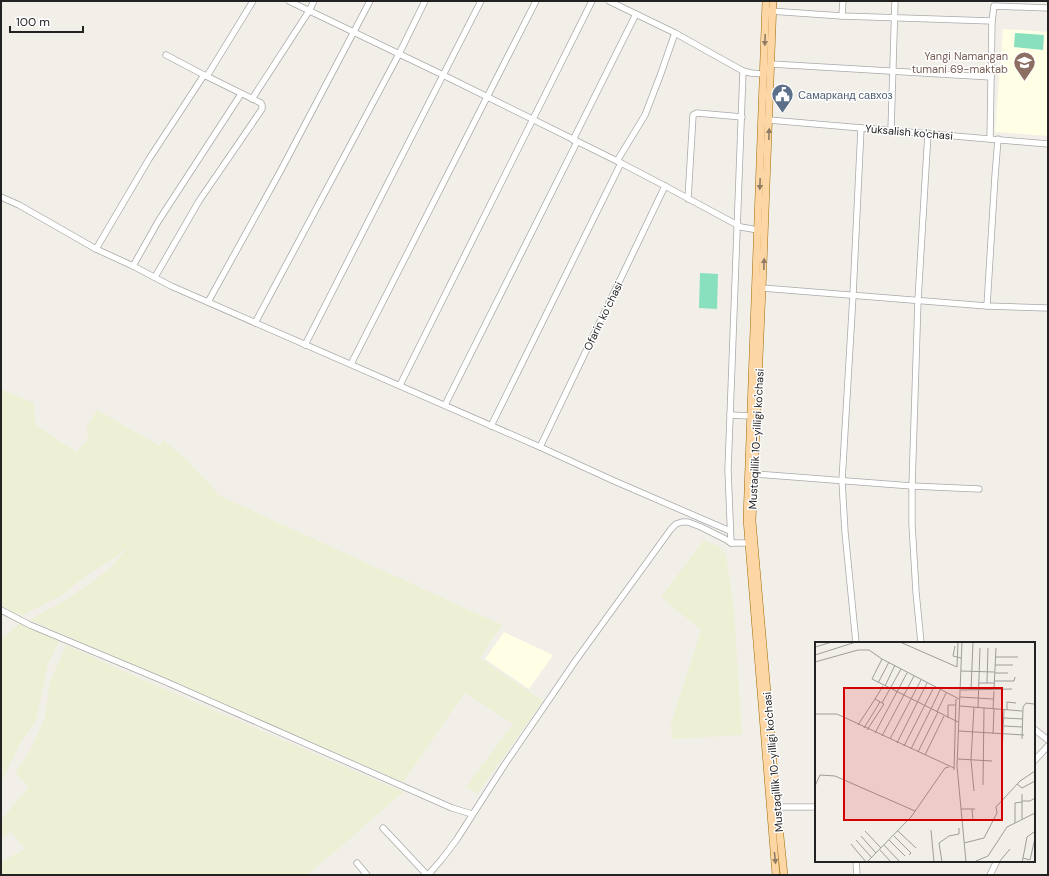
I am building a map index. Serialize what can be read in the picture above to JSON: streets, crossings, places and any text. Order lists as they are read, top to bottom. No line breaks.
{"streets":{"main road":["Mustaqillik 10-yilligi ko'chasi"],"street":["Yuksalish ko'chasi","Ofarin koʻchasi"]},"crossings":[["Yuksalish ko'chasi","Mustaqillik 10-yilligi ko'chasi"]],"places":{"school or university":["Yangi Namangan tumani 69-maktab"],"public building":["Самарканд савхоз"]},"scale_bar":"100 m"}
